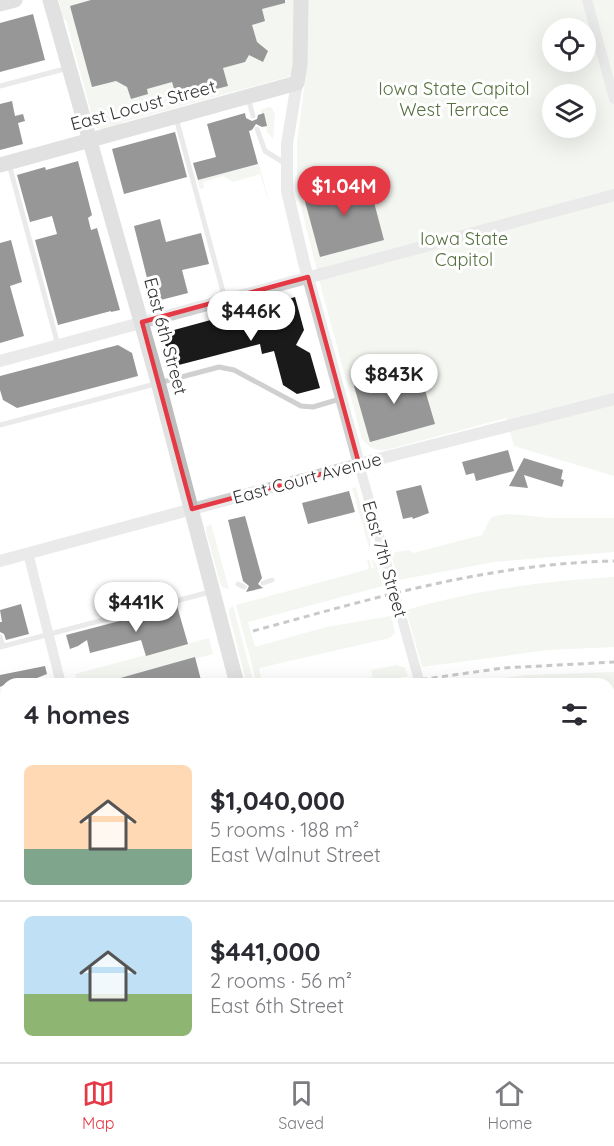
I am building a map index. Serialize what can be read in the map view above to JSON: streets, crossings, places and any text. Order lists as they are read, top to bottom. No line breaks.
{"streets":{"main road":["East Locust Street","East 6th Street"],"street":["East Court Avenue","East 7th Street"]},"crossings":[["East Locust Street","East 6th Street"],["East Locust Street","East 7th Street"],["East 6th Street","East Court Avenue"],["East Court Avenue","East 7th Street"]],"parks":["Iowa State Capitol West Terrace","Iowa State Capitol"],"page":{"price":["$1.04M","$446K","$843K","$441K"],"heading":"4 homes","list":[{"name":"$1,040,000","note":"5 rooms · 188 m² · East Walnut Street"},{"name":"$441,000","note":"2 rooms · 56 m² · East 6th Street"}],"tabs":["Map","Saved","Home"]}}
